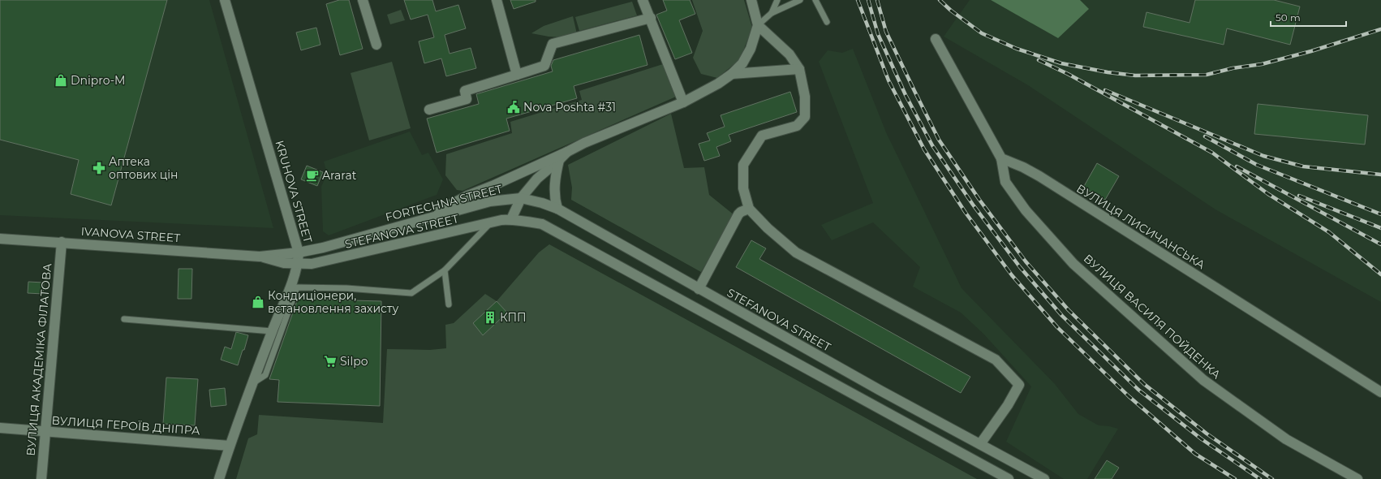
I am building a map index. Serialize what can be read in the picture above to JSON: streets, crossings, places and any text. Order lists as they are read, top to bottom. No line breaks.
{"streets":{"street":["KRUHOVA STREET","FORTECHNA STREET","ВУЛИЦЯ ЛИСИЧАНСЬКА","STEFANOVA STREET","IVANOVA STREET","ВУЛИЦЯ ВАСИЛЯ ПОЙДЕНКА","ВУЛИЦЯ АКАДЕМІКА ФІЛАТОВА","ВУЛИЦЯ ГЕРОЇВ ДНІПРА"]},"crossings":[["KRUHOVA STREET","FORTECHNA STREET"],["KRUHOVA STREET","STEFANOVA STREET"],["KRUHOVA STREET","IVANOVA STREET"],["KRUHOVA STREET","ВУЛИЦЯ ГЕРОЇВ ДНІПРА"],["FORTECHNA STREET","STEFANOVA STREET"],["FORTECHNA STREET","IVANOVA STREET"],["ВУЛИЦЯ ЛИСИЧАНСЬКА","ВУЛИЦЯ ВАСИЛЯ ПОЙДЕНКА"],["STEFANOVA STREET","IVANOVA STREET"],["IVANOVA STREET","ВУЛИЦЯ АКАДЕМІКА ФІЛАТОВА"],["ВУЛИЦЯ АКАДЕМІКА ФІЛАТОВА","ВУЛИЦЯ ГЕРОЇВ ДНІПРА"]],"places":{"shop":["Dnipro-M","Кондиціонери, встановлення захисту"],"public building":["Nova Poshta #31"],"pharmacy":["Аптека оптових цін"],"cafe":["Ararat"],"building":["КПП"],"supermarket":["Silpo"]},"scale_bar":"50 m"}
